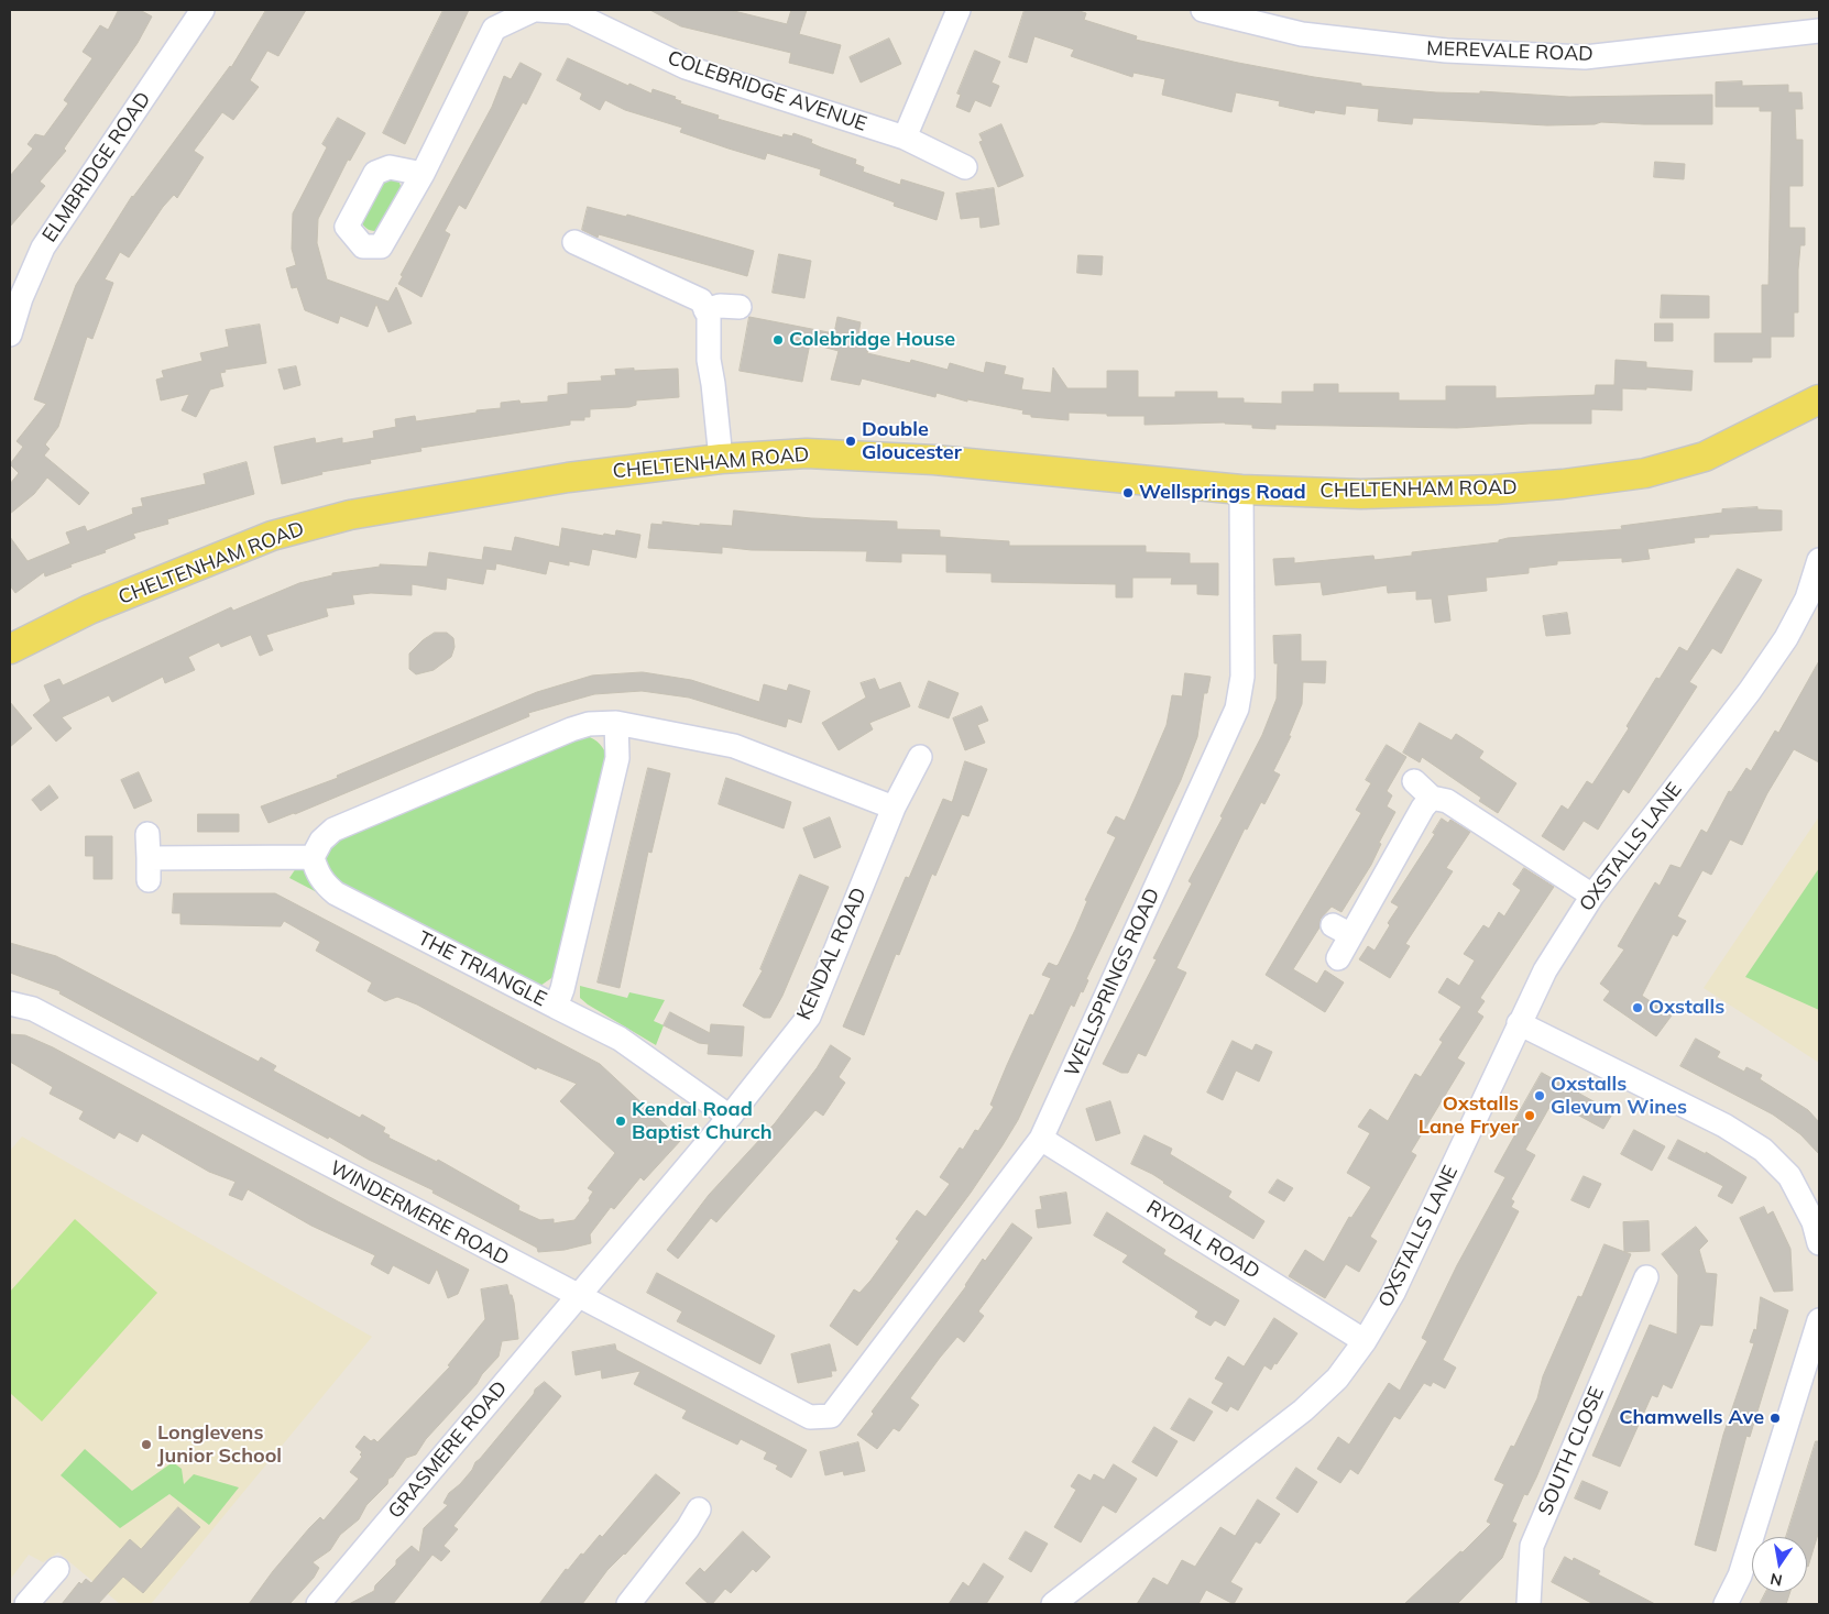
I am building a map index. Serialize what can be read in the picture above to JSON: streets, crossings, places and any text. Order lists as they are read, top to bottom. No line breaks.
{"streets":{"main road":["CHELTENHAM ROAD"],"street":["MEREVALE ROAD","COLEBRIDGE AVENUE","ELMBRIDGE ROAD","OXSTALLS LANE","KENDAL ROAD","THE TRIANGLE","WELLSPRINGS ROAD","WINDERMERE ROAD","RYDAL ROAD","GRASMERE ROAD","SOUTH CLOSE"]},"crossings":[["CHELTENHAM ROAD","WELLSPRINGS ROAD"],["OXSTALLS LANE","RYDAL ROAD"],["KENDAL ROAD","WINDERMERE ROAD"],["KENDAL ROAD","GRASMERE ROAD"],["WELLSPRINGS ROAD","WINDERMERE ROAD"],["WELLSPRINGS ROAD","RYDAL ROAD"],["WINDERMERE ROAD","GRASMERE ROAD"]],"places":["Colebridge House","Double Gloucester","Wellsprings Road","Oxstalls","Oxstalls Glevum Wines","Oxstalls Lane Fryer","Kendal Road Baptist Church","Chamwells Ave","Longlevens Junior School"],"north":"bottom"}
